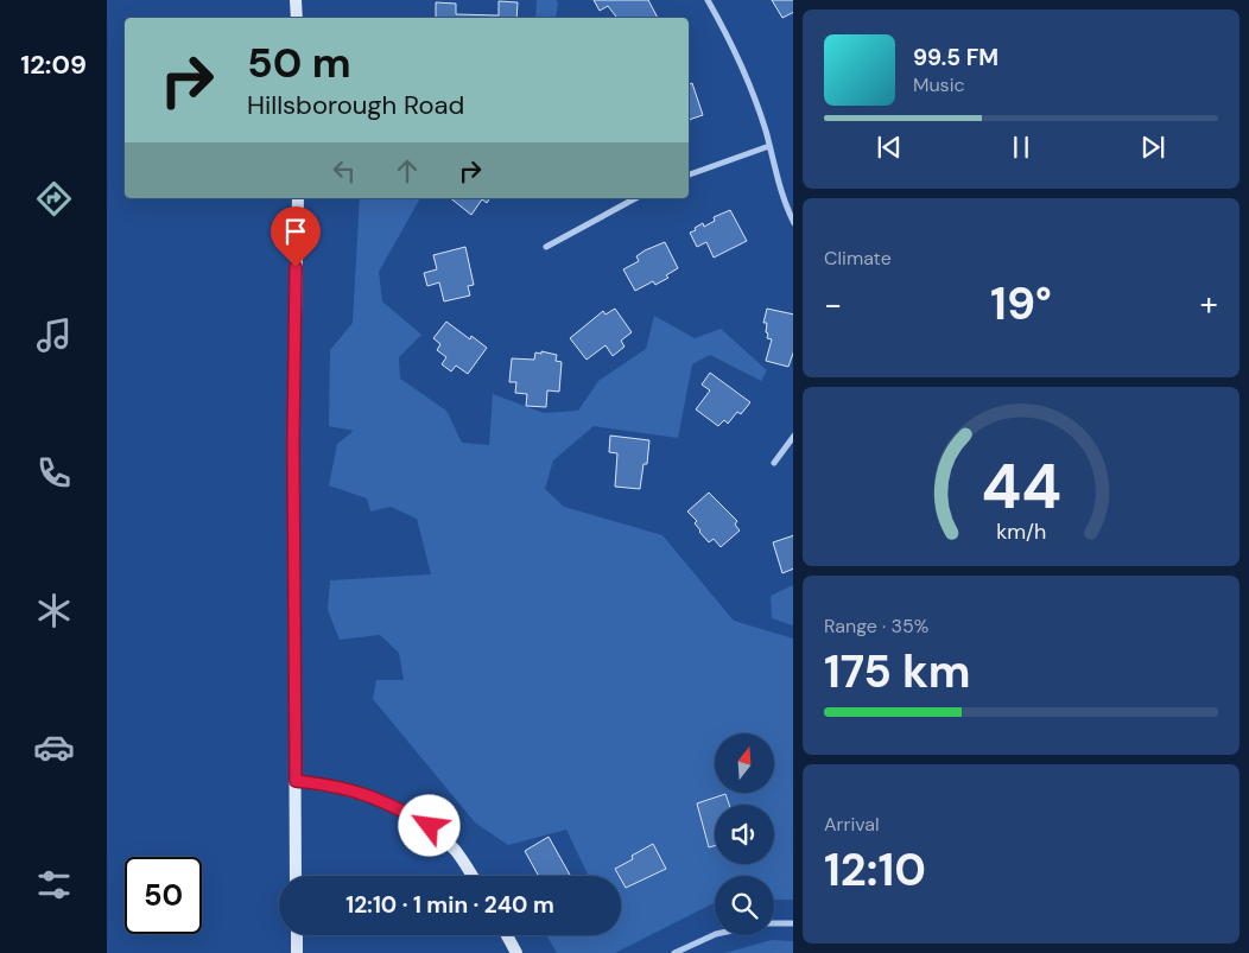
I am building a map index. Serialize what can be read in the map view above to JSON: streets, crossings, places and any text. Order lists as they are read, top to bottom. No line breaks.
{"north":"top","page":{"tabs":"12:09","turn":["50 m","Hillsborough Road"],"song":["99.5 FM","Music"],"tile":["Climate",["Range · 35%","175 km"],["Arrival","12:10"]],"heat":["−","19°","+"],"limit":"50","trip":"12:10 · 1 min · 240 m","gauge":["44","km/h"]}}
